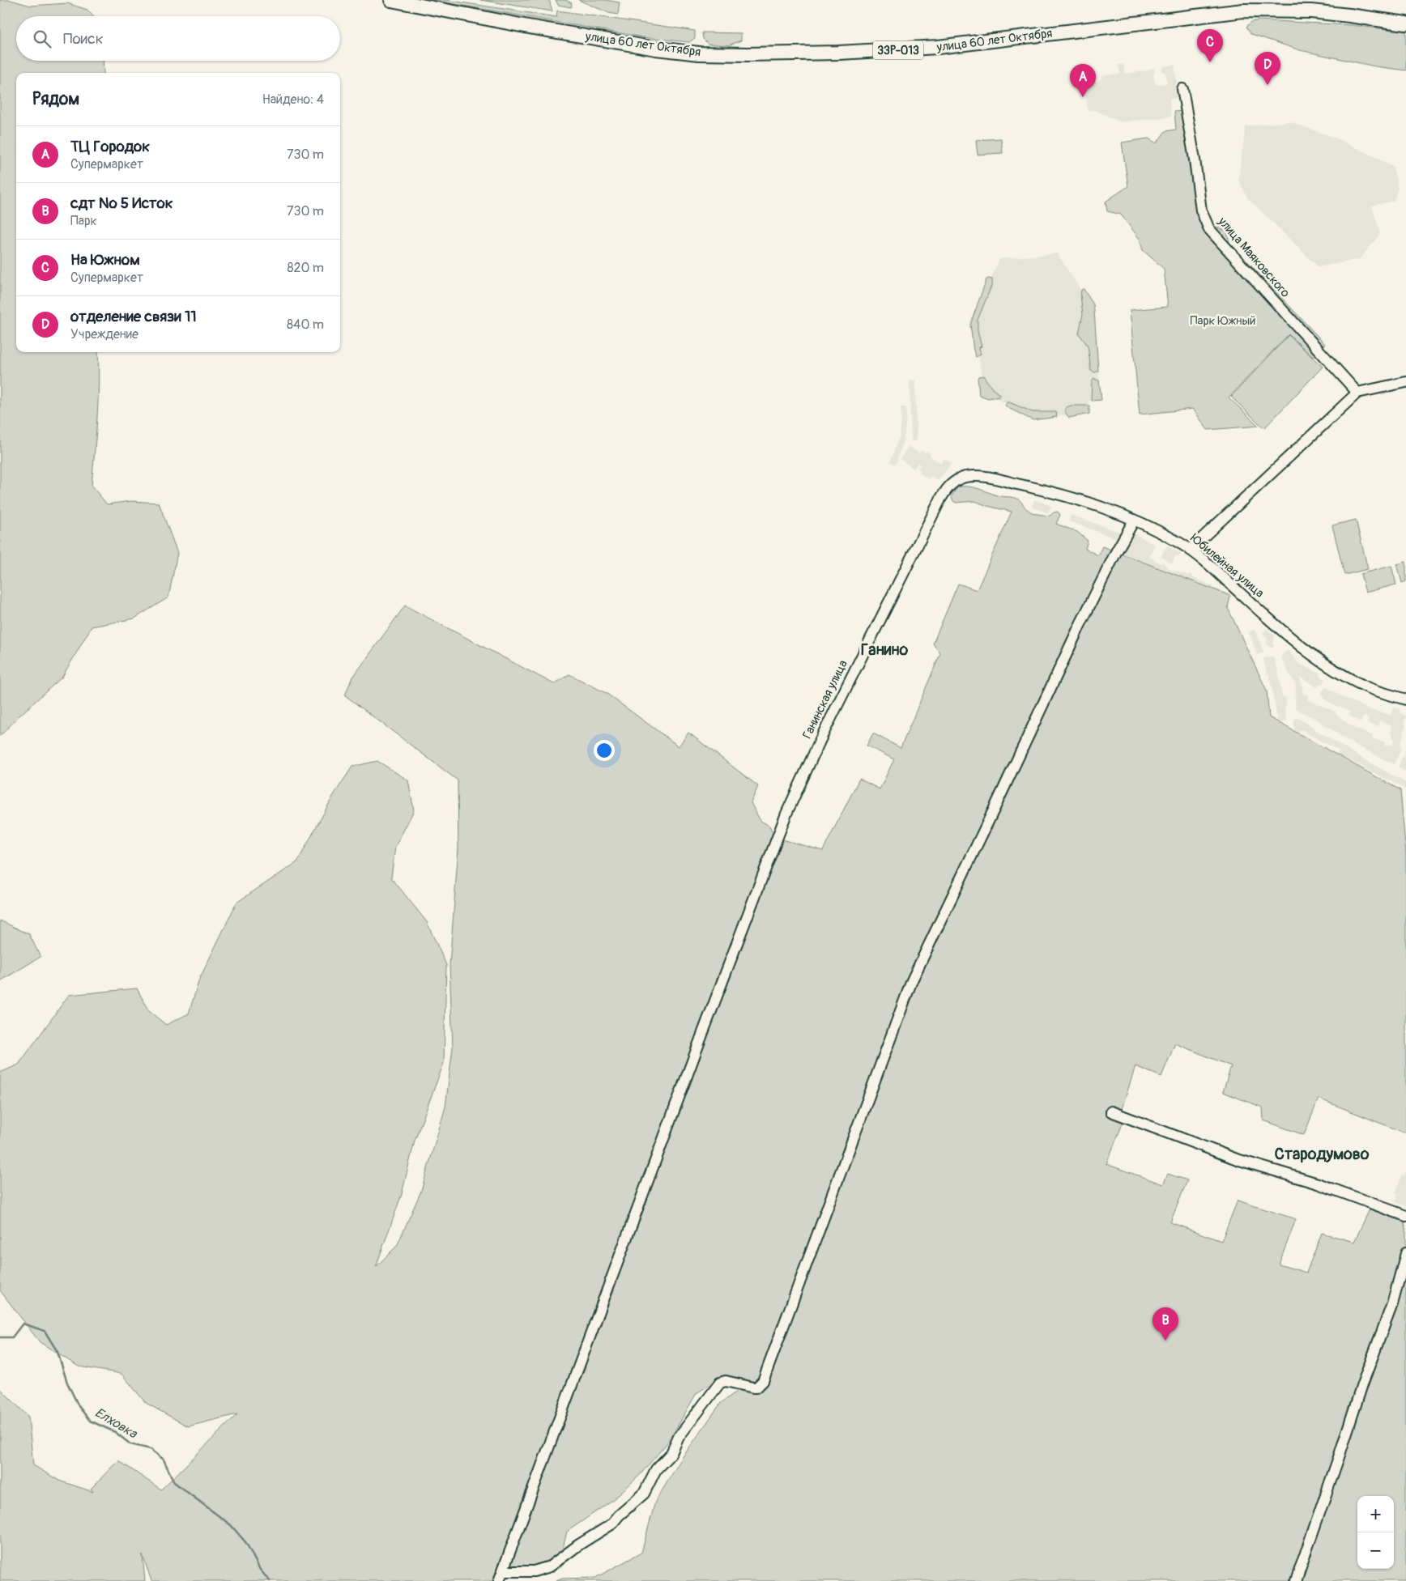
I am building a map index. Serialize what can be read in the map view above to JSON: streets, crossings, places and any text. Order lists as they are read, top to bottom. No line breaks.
{"streets":{"main road":["улица 60 лет Октября","33Р-013"],"street":["улица Маяковского","Юбилейная улица","Ганинская улица"]},"crossings":[["Юбилейная улица","Ганинская улица"]],"districts":["Ганино","Стародумово"],"water":["Елховка"],"parks":["Парк Южный"],"page":{"search":"Поиск","pins":["C","D","A","B"],"heading":["Рядом","Найдено: 4"],"list":[{"mark":"A","name":"ТЦ Городок","note":"Супермаркет","value":"730 m"},{"mark":"B","name":"сдт № 5 Исток","note":"Парк","value":"730 m"},{"mark":"C","name":"На Южном","note":"Супермаркет","value":"820 m"},{"mark":"D","name":"отделение связи 11","note":"Учреждение","value":"840 m"}],"map_buttons":["+","−"]}}
